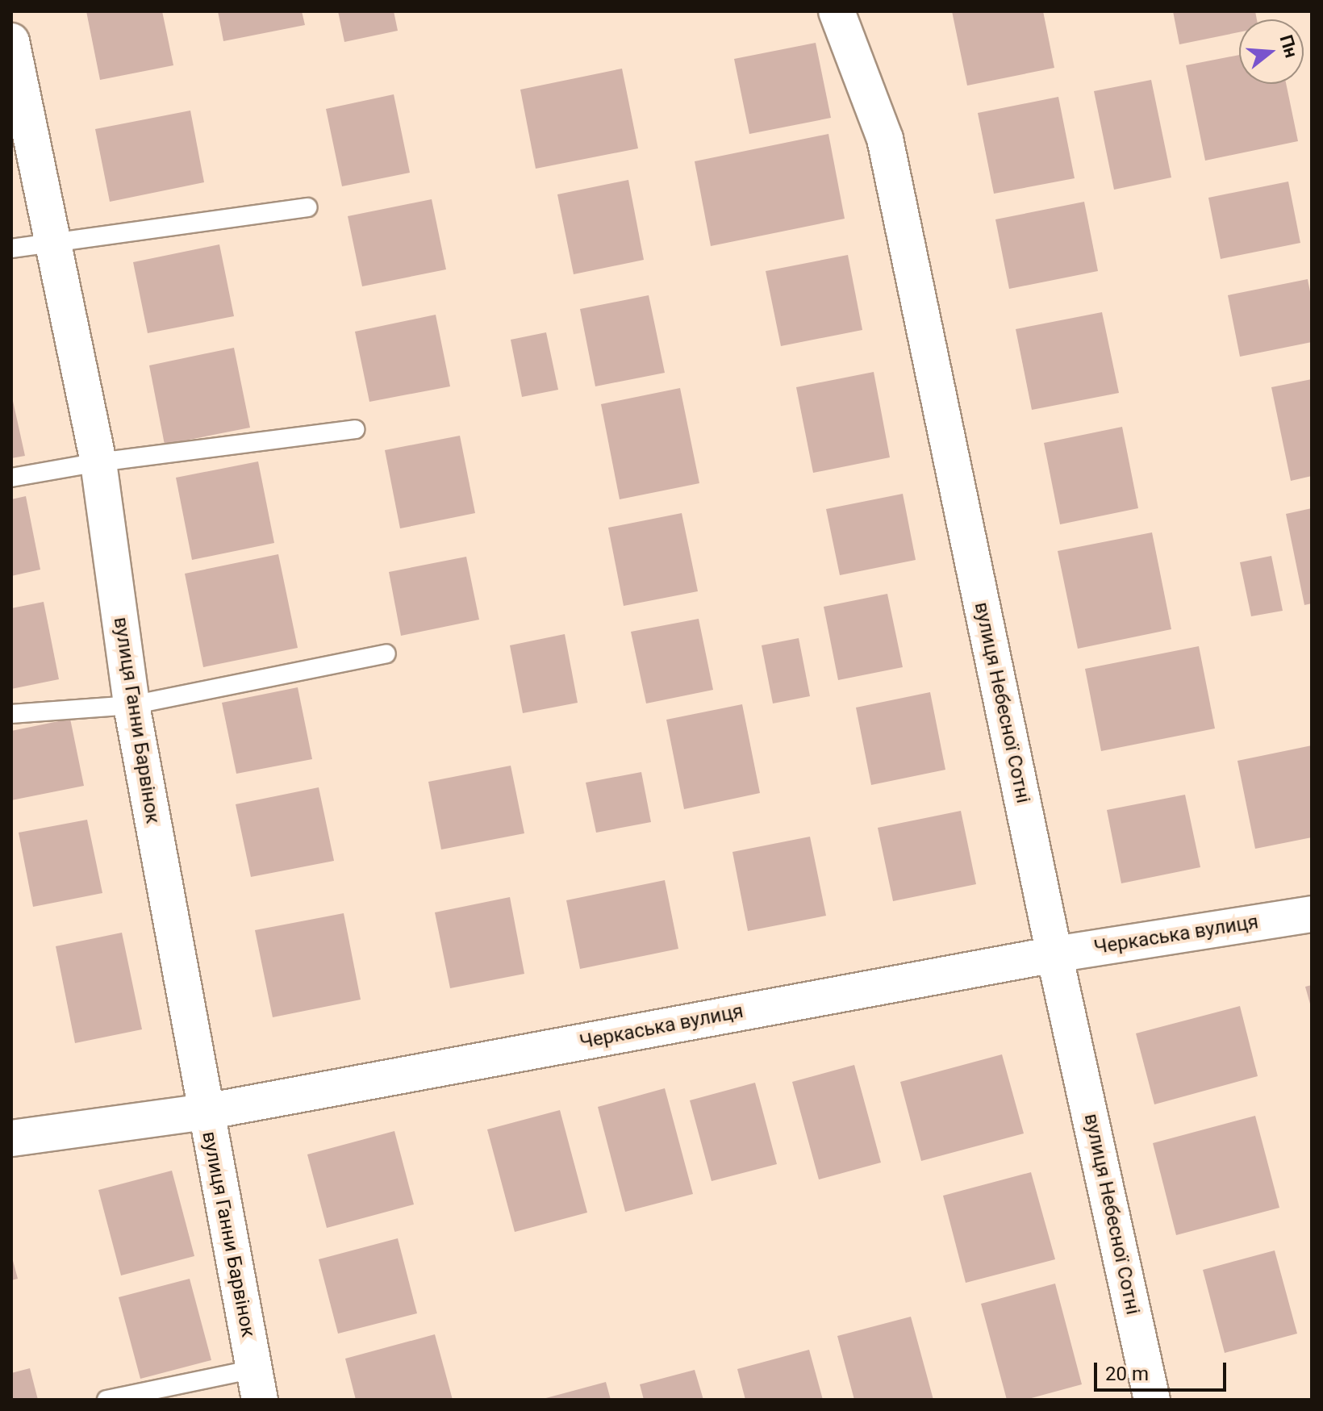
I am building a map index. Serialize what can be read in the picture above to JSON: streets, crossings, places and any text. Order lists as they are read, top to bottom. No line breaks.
{"streets":{"street":["вулиця Небесної Сотні","вулиця Ганни Барвінок","Черкаська вулиця"]},"crossings":[["вулиця Небесної Сотні","Черкаська вулиця"],["вулиця Ганни Барвінок","Черкаська вулиця"]],"scale_bar":"20 m","north":"right"}
